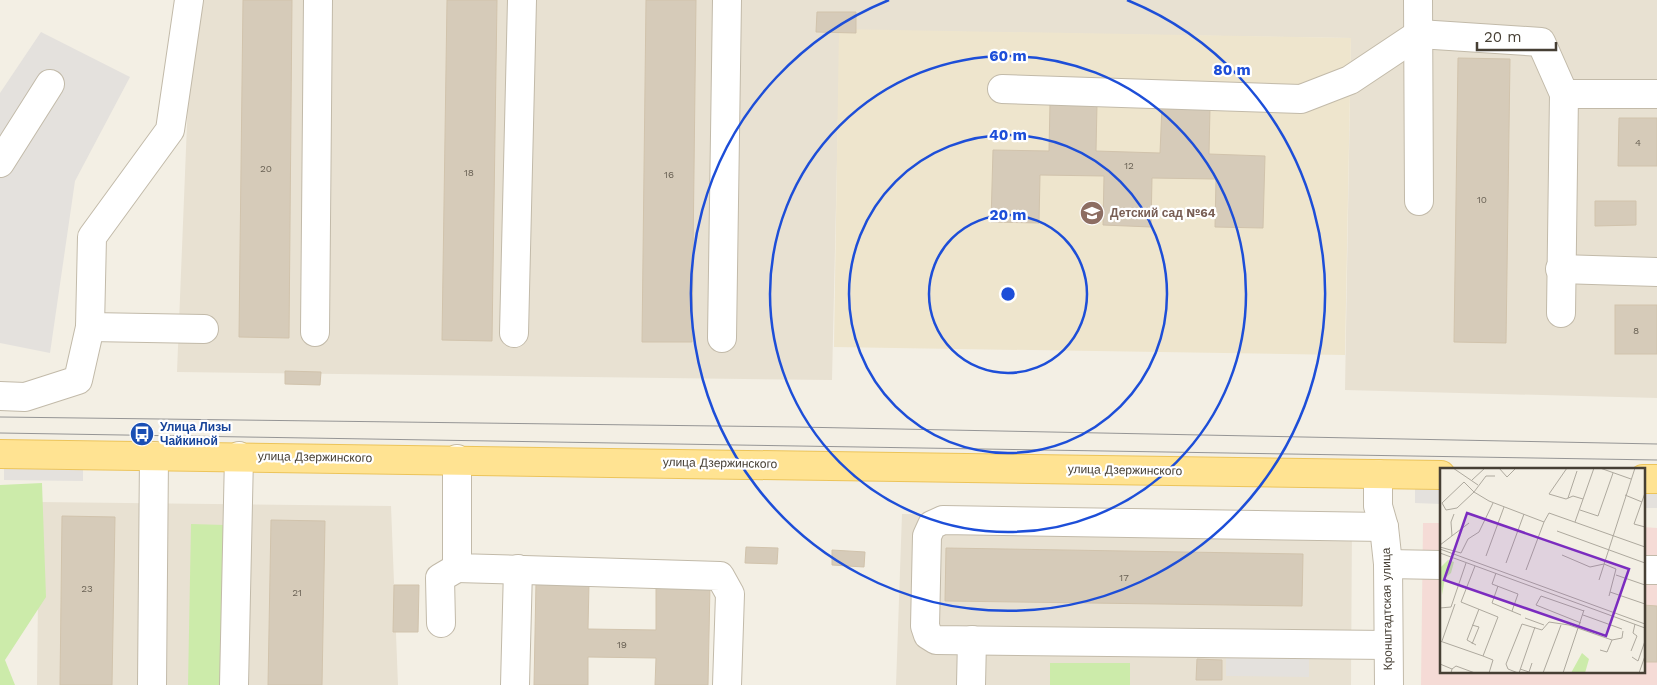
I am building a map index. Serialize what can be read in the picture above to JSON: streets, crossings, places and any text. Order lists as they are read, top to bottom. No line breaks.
{"streets":{"main road":["улица Дзержинского"],"street":["Кронштадтская улица"]},"crossings":[["улица Дзержинского","Кронштадтская улица"]],"places":{"school or university":["Детский сад №64"],"bus stop":["Улица Лизы Чайкиной"]},"house_numbers":["4","12","20","18","16","10","8","17","23","21","19"],"scale_bar":"20 m","rings":["60 m","80 m","40 m","20 m"]}
